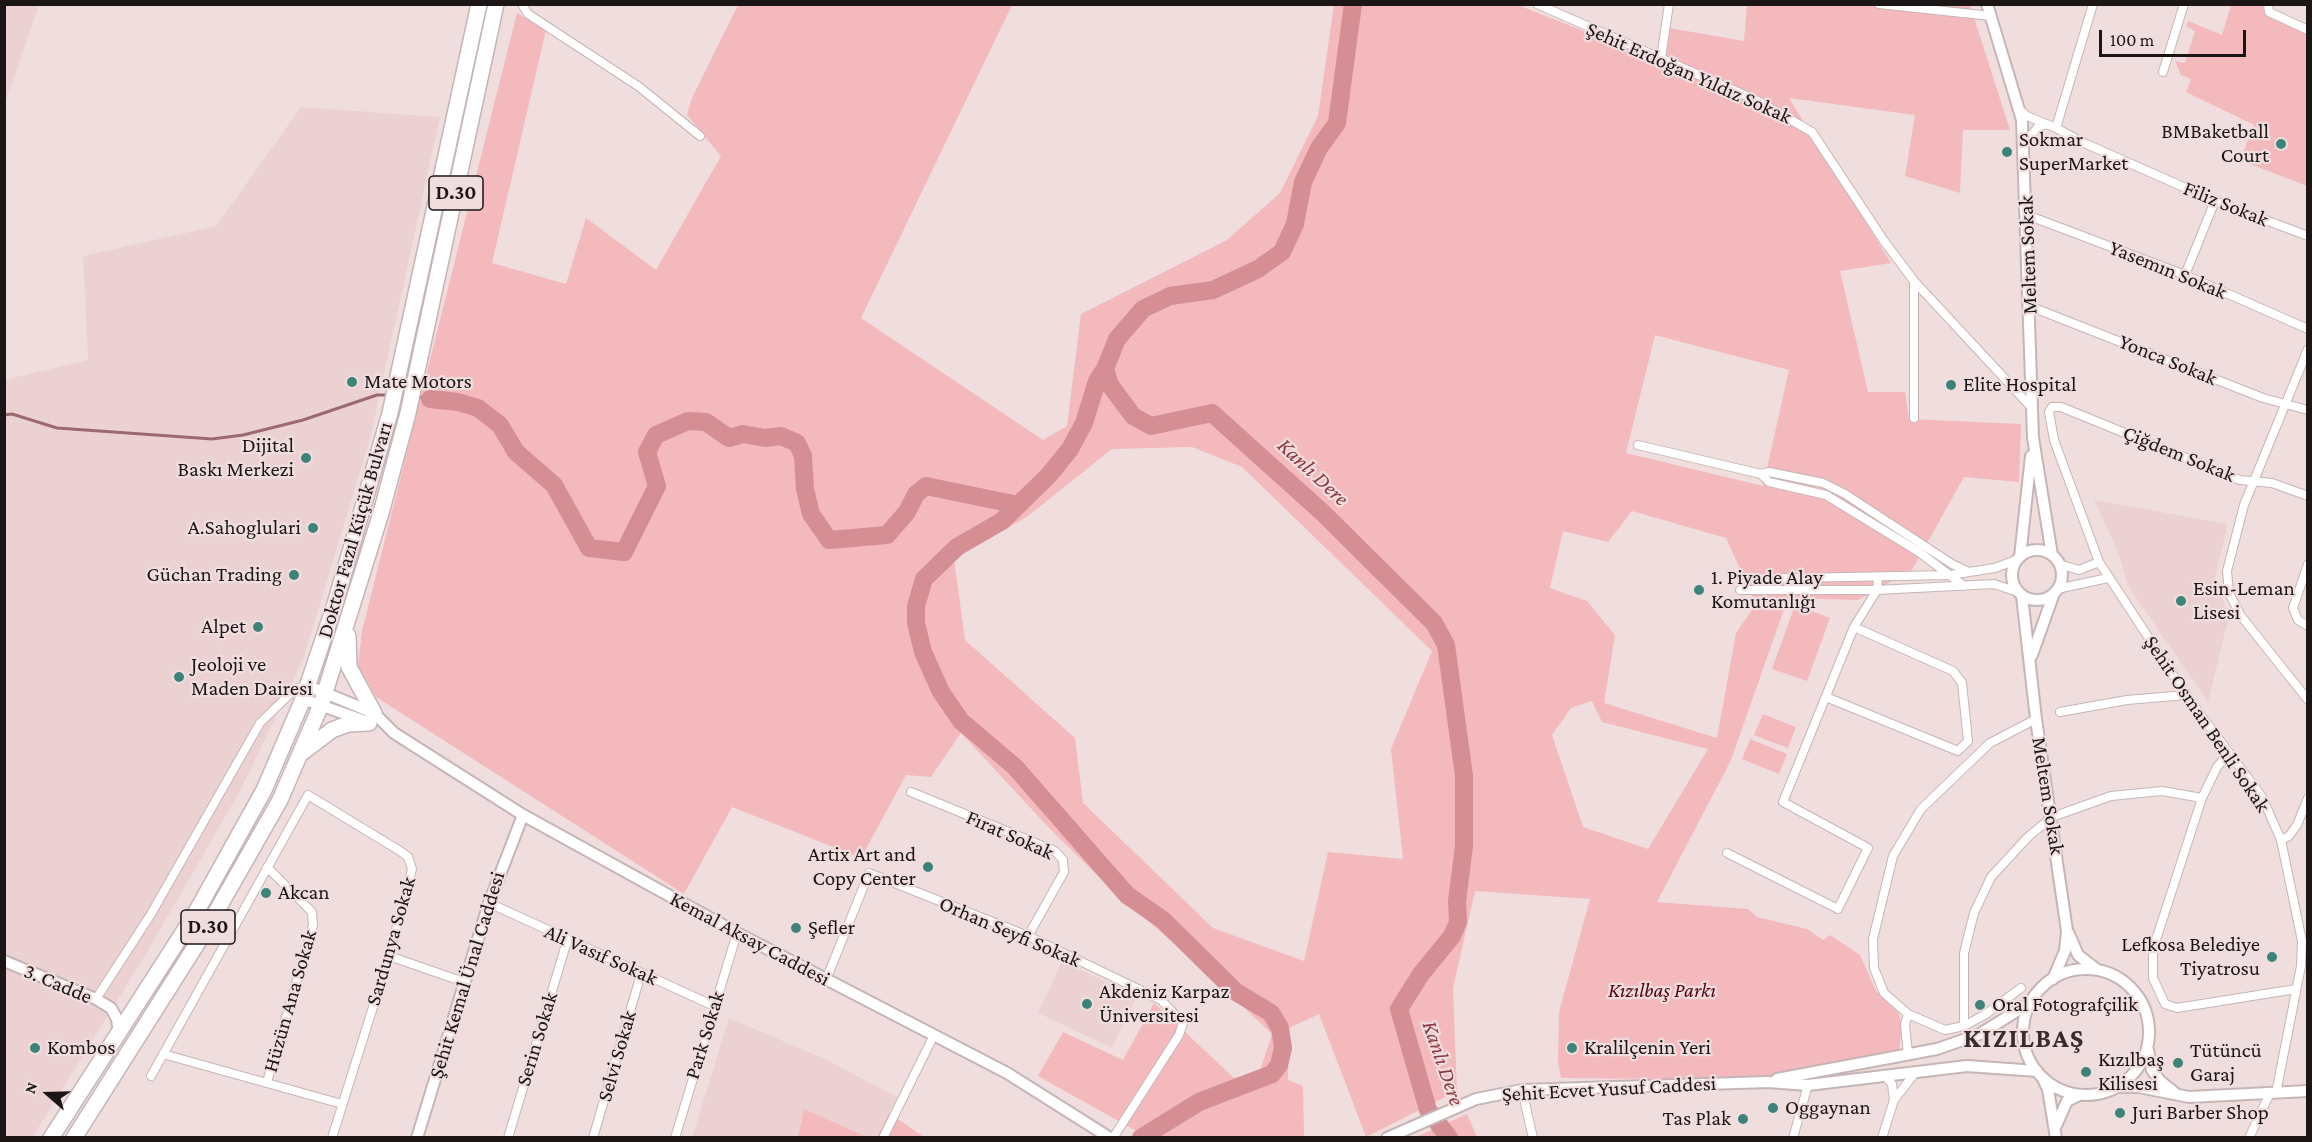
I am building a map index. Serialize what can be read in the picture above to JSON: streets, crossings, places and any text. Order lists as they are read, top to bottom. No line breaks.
{"streets":{"highway":["D.30","Doktor Fazıl Küçük Bulvarı"],"main road":["Meltem Sokak","Kemal Aksay Caddesi","Şehit Kemal Ünal Caddesi","3. Cadde","Şehit Ecvet Yusuf Caddesi"],"street":["Şehit Erdoğan Yıldız Sokak","Filiz Sokak","Yasemın Sokak","Yonca Sokak","Çiğdem Sokak","Şehit Osman Benli Sokak","Fırat Sokak","Orhan Seyfi Sokak","Sardunya Sokak","Ali Vasıf Sokak","Hüzün Ana Sokak","Park Sokak","Serin Sokak","Selvi Sokak"]},"crossings":[["Şehit Erdoğan Yıldız Sokak","Meltem Sokak"],["Filiz Sokak","Meltem Sokak"],["Meltem Sokak","Yasemın Sokak"],["Meltem Sokak","Yonca Sokak"],["Meltem Sokak","Şehit Ecvet Yusuf Caddesi"],["Çiğdem Sokak","Şehit Osman Benli Sokak"],["Doktor Fazıl Küçük Bulvarı","Kemal Aksay Caddesi"],["Fırat Sokak","Orhan Seyfi Sokak"],["Orhan Seyfi Sokak","Kemal Aksay Caddesi"],["Kemal Aksay Caddesi","Şehit Kemal Ünal Caddesi"],["Kemal Aksay Caddesi","Park Sokak"],["Sardunya Sokak","Hüzün Ana Sokak"],["Ali Vasıf Sokak","Şehit Kemal Ünal Caddesi"],["Ali Vasıf Sokak","Park Sokak"],["Ali Vasıf Sokak","Serin Sokak"],["Ali Vasıf Sokak","Selvi Sokak"]],"districts":["KIZILBAŞ"],"water":["Kanlı Dere"],"parks":["Kızılbaş Parkı"],"places":["BMBaketball Court","Sokmar SuperMarket","Mate Motors","Elite Hospital","Dijital Baskı Merkezi","A.Sahoglulari","Güchan Trading","1. Piyade Alay Komutanlığı","Esin-Leman Lisesi","Alpet","Jeoloji ve Maden Dairesi","Artix Art and Copy Center","Akcan","Şefler","Lefkosa Belediye Tiyatrosu","Akdeniz Karpaz Üniversitesi","Oral Fotografçilik","Kombos","Kralilçenin Yeri","Tütüncü Garaj","Kızılbaş Kilisesi","Oggaynan","Juri Barber Shop","Tas Plak"],"scale_bar":"100 m","north":"left"}
